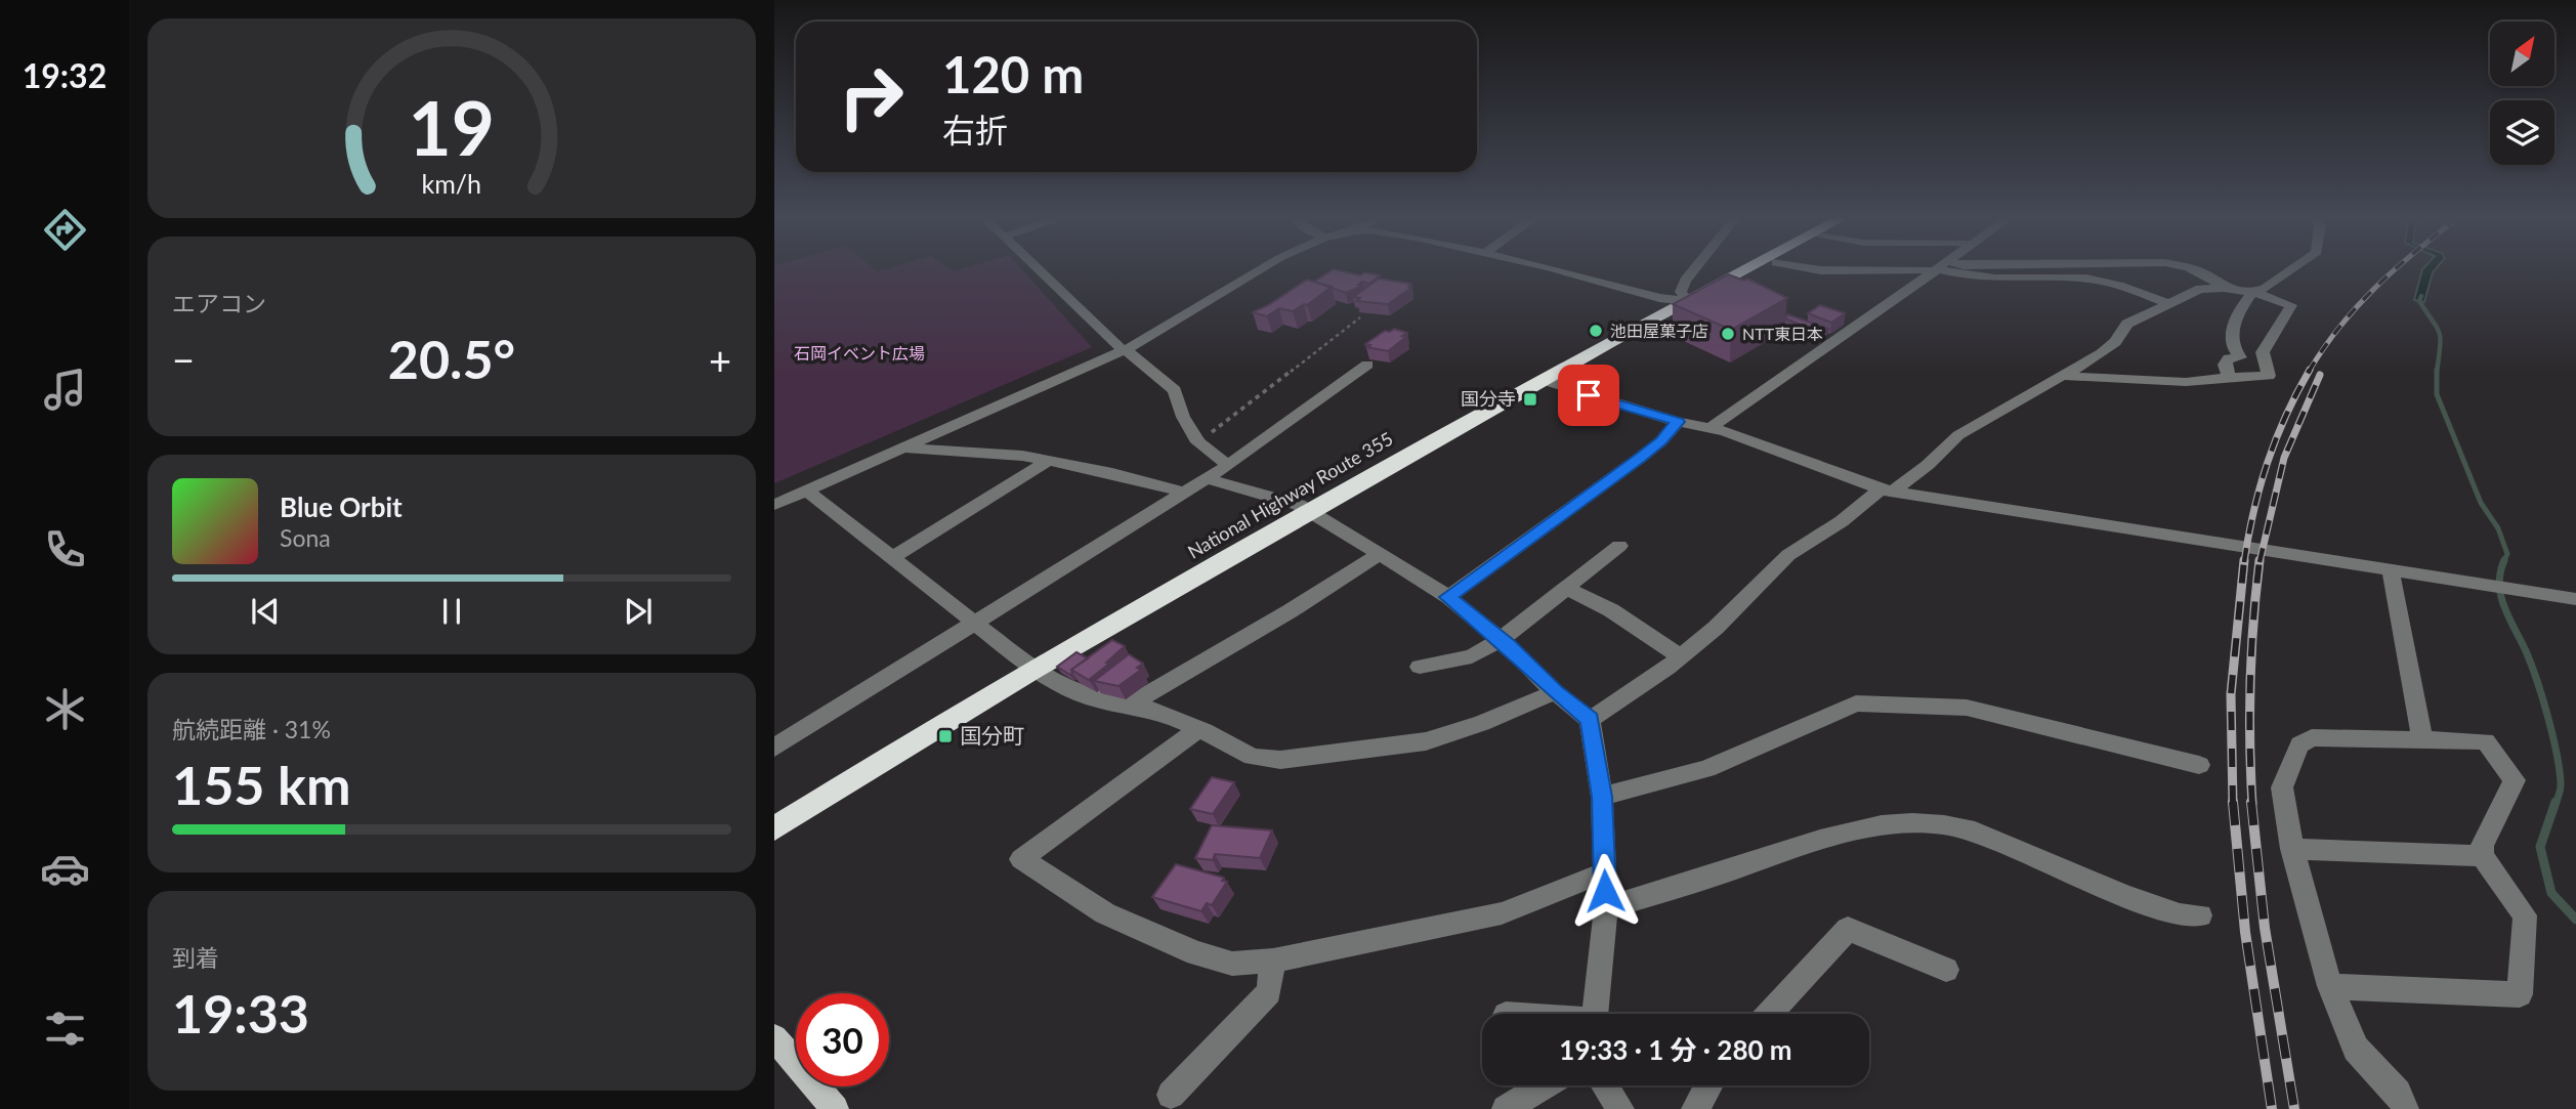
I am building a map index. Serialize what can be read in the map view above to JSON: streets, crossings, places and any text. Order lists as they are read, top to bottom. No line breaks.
{"streets":{"highway":["National Highway Route 355"]},"parks":["石岡イベント広場"],"places":{"other":["池田屋菓子店","NTT東日本"],"transit":["国分寺","国分町"]},"north":"top right","page":{"tabs":"19:32","turn":["120 m","右折"],"tile":["エアコン",["航続距離 · 31%","155 km"],["到着","19:33"]],"heat":["−","20.5°","+"],"song":["Blue Orbit","Sona"],"limit":"30","trip":"19:33 · 1 分 · 280 m","gauge":["19","km/h"]}}
